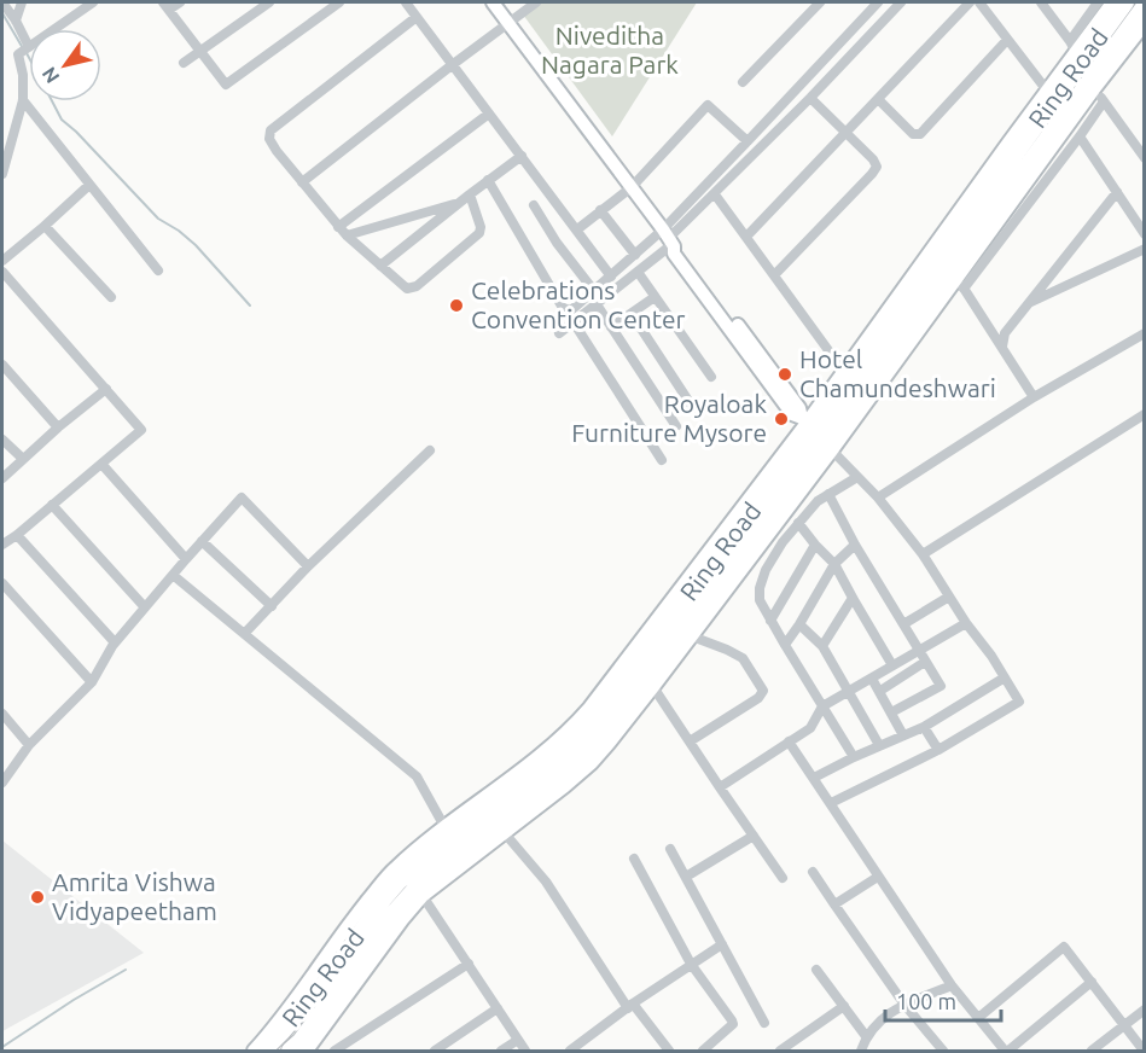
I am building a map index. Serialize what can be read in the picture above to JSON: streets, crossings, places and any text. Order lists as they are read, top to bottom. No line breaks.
{"streets":{"highway":["Ring Road"]},"parks":["Niveditha Nagara Park"],"places":["Celebrations Convention Center","Hotel Chamundeshwari","Royaloak Furniture Mysore","Amrita Vishwa Vidyapeetham"],"scale_bar":"100 m","north":"bottom left"}
